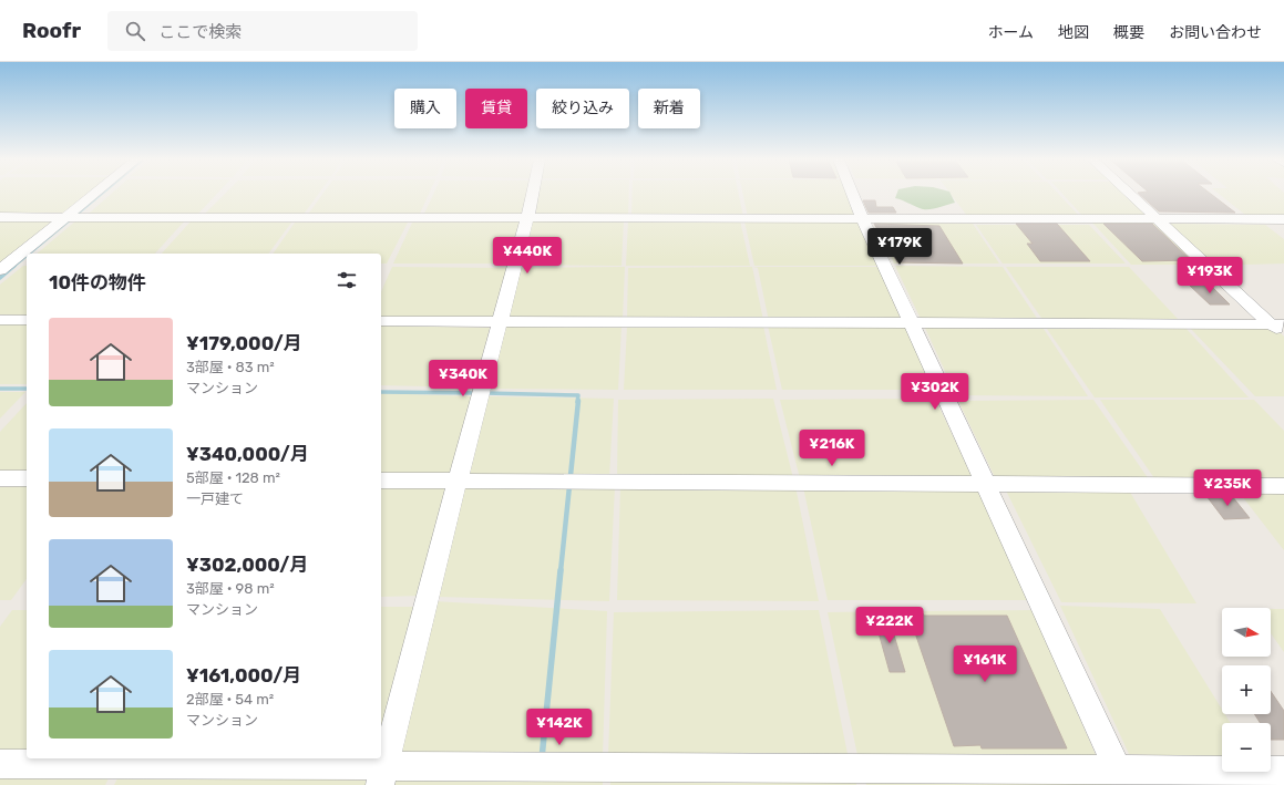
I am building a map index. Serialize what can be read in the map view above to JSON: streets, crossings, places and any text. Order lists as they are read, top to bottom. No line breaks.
{"north":"right","page":{"header":"Roofr","search":"ここで検索","nav":["ホーム","地図","概要","お問い合わせ"],"chip":["購入","賃貸","絞り込み","新着"],"price":["¥179K","¥440K","¥193K","¥340K","¥302K","¥216K","¥235K","¥222K","¥161K","¥142K"],"heading":"10件の物件","list":[{"name":"¥179,000/月","note":"3部屋 · 83 m² · マンション"},{"name":"¥340,000/月","note":"5部屋 · 128 m² · 一戸建て"},{"name":"¥302,000/月","note":"3部屋 · 98 m² · マンション"},{"name":"¥161,000/月","note":"2部屋 · 54 m² · マンション"}],"map_buttons":["+","−"]}}
